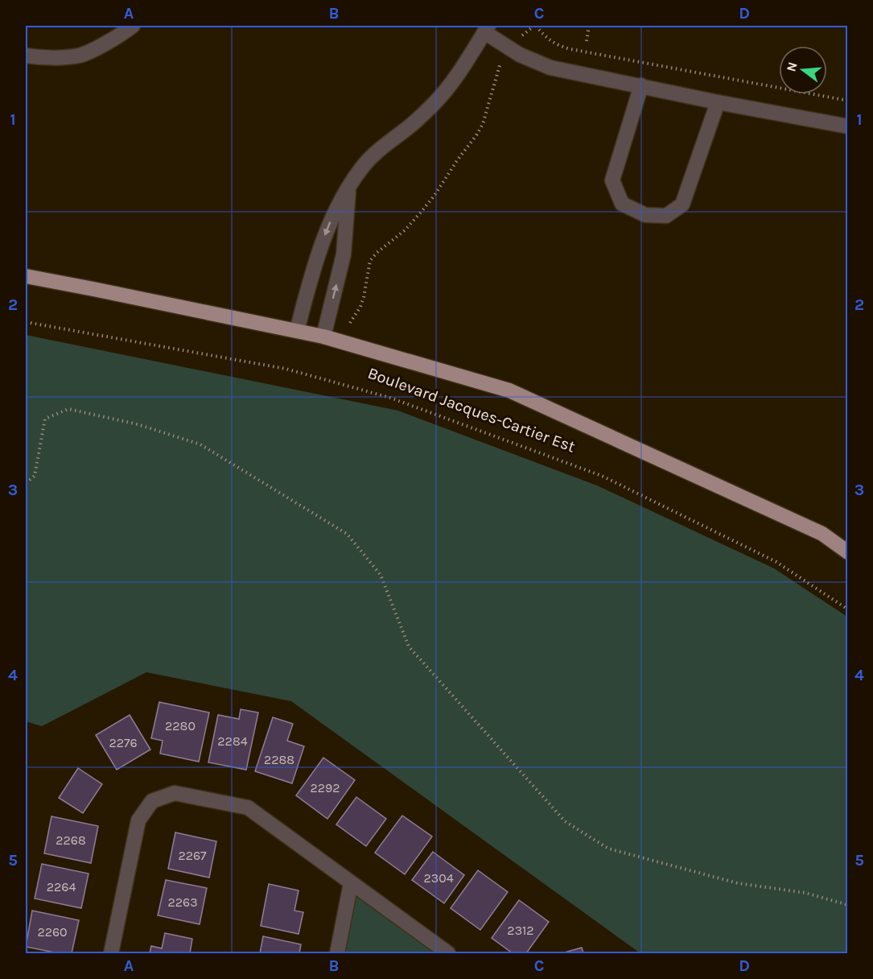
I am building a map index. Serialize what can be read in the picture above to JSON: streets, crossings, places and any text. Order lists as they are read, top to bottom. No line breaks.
{"streets":{"main road":["Boulevard Jacques-Cartier Est"]},"house_numbers":["2280","2284","2276","2288","2292","2268","2267","2304","2264","2263","2312","2260"],"north":"left","grid":{"columns":["A","B","C","D"],"rows":["1","2","3","4","5"]}}
